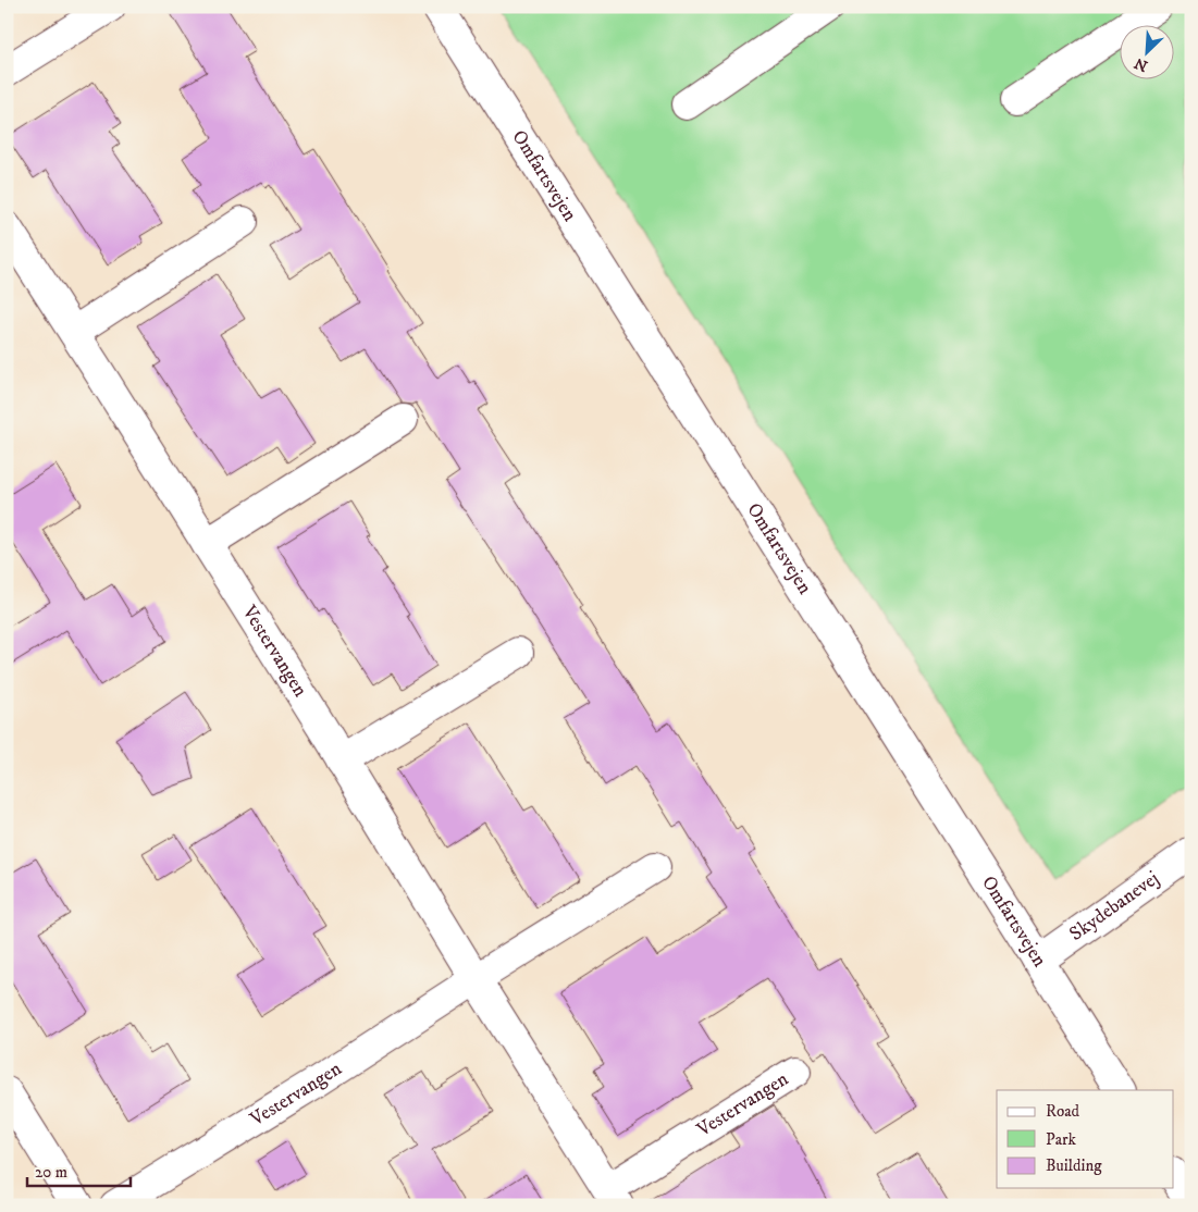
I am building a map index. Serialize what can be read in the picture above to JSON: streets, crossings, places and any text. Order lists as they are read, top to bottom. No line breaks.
{"streets":{"street":["Omfartsvejen","Vestervangen","Skydebanevej"]},"crossings":[["Omfartsvejen","Skydebanevej"]],"legend":["Road","Park","Building"],"scale_bar":"20 m","north":"bottom left"}
